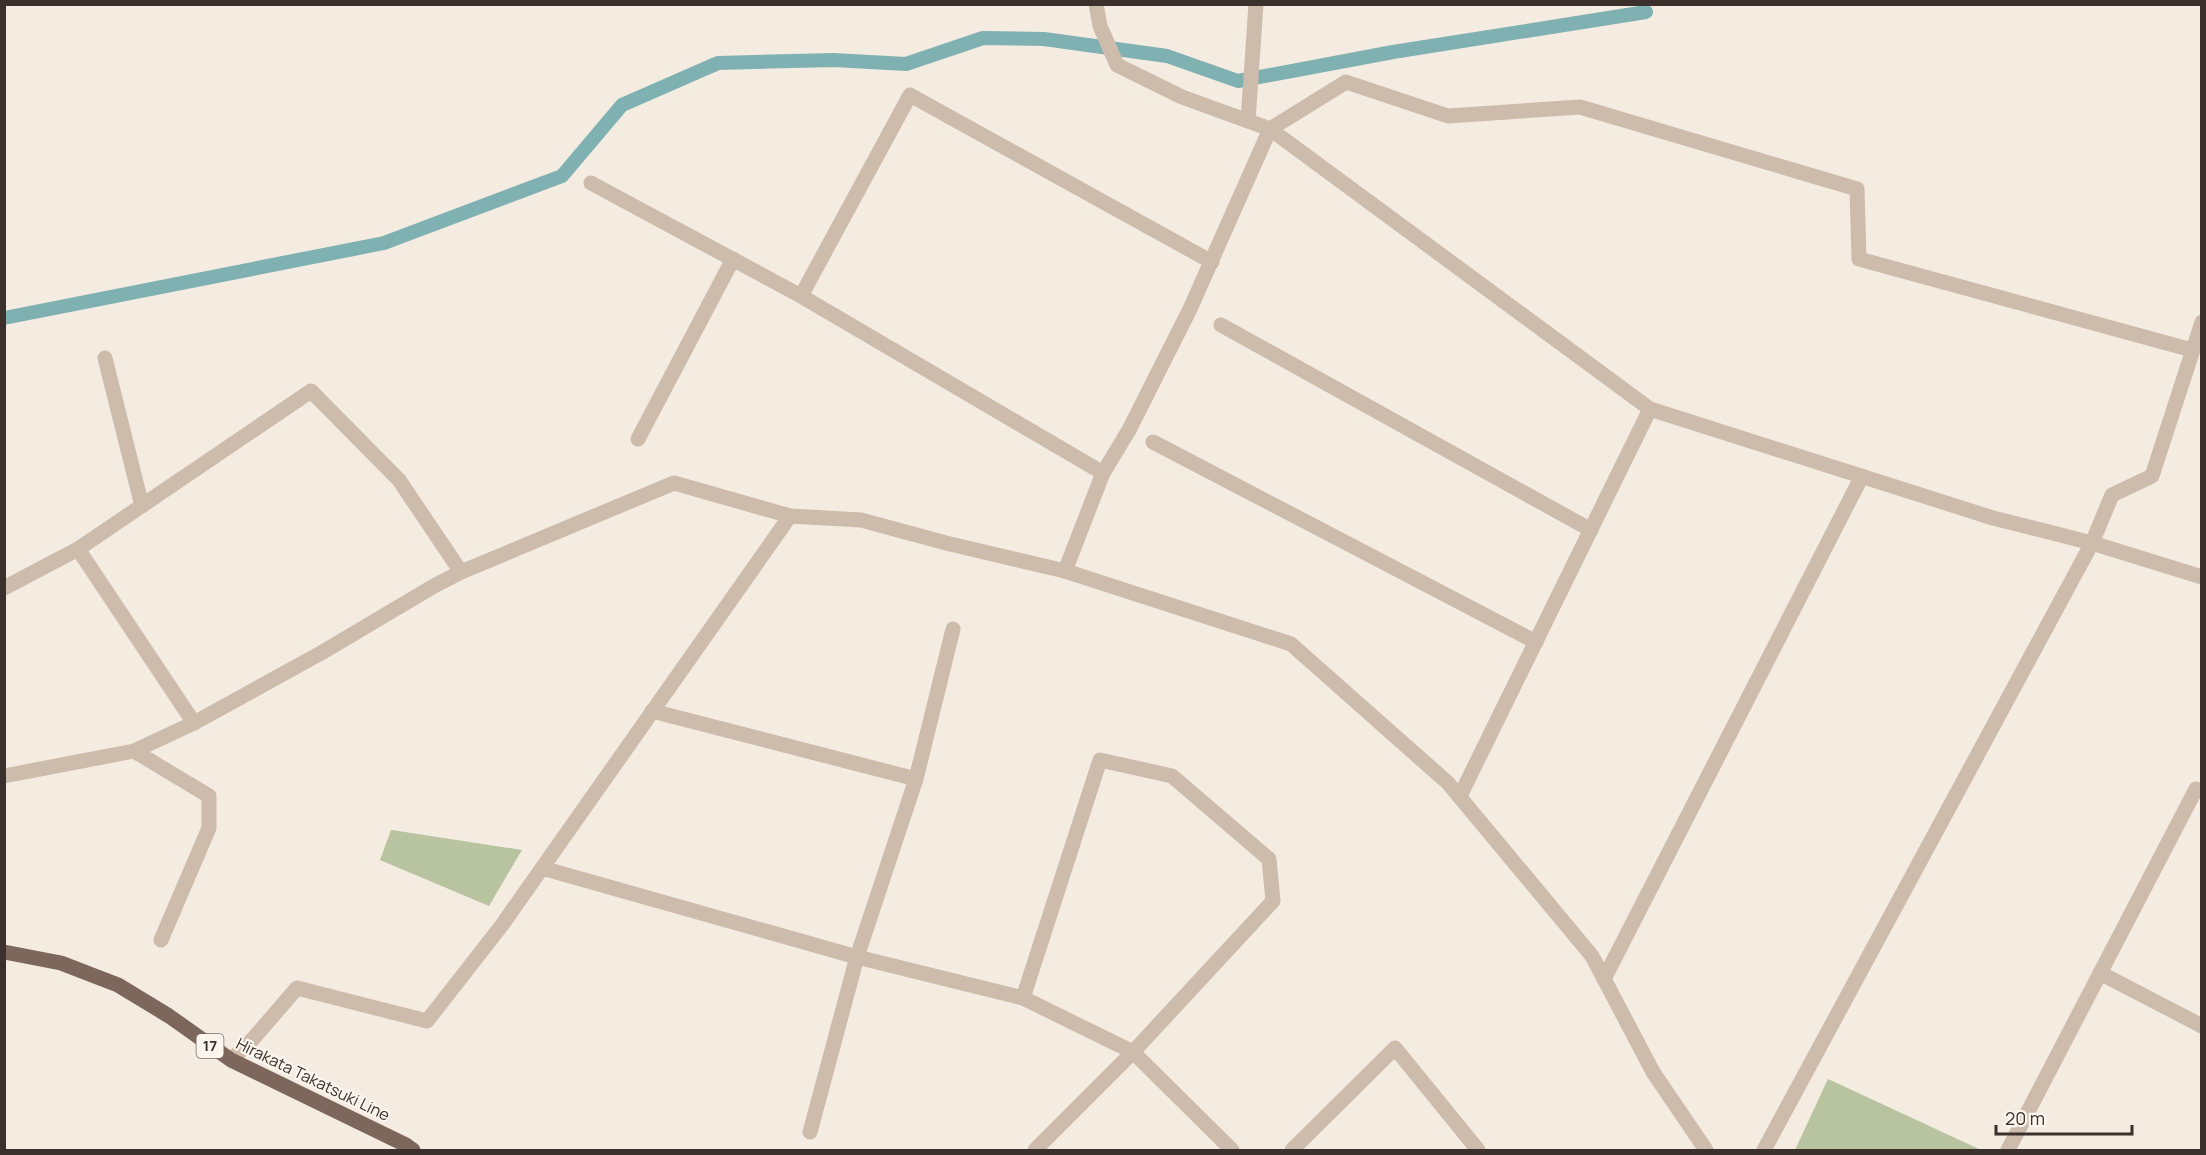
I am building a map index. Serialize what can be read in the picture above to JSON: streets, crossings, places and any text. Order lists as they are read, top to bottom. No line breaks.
{"streets":{"main road":["17","Hirakata Takatsuki Line"]},"scale_bar":"20 m"}
